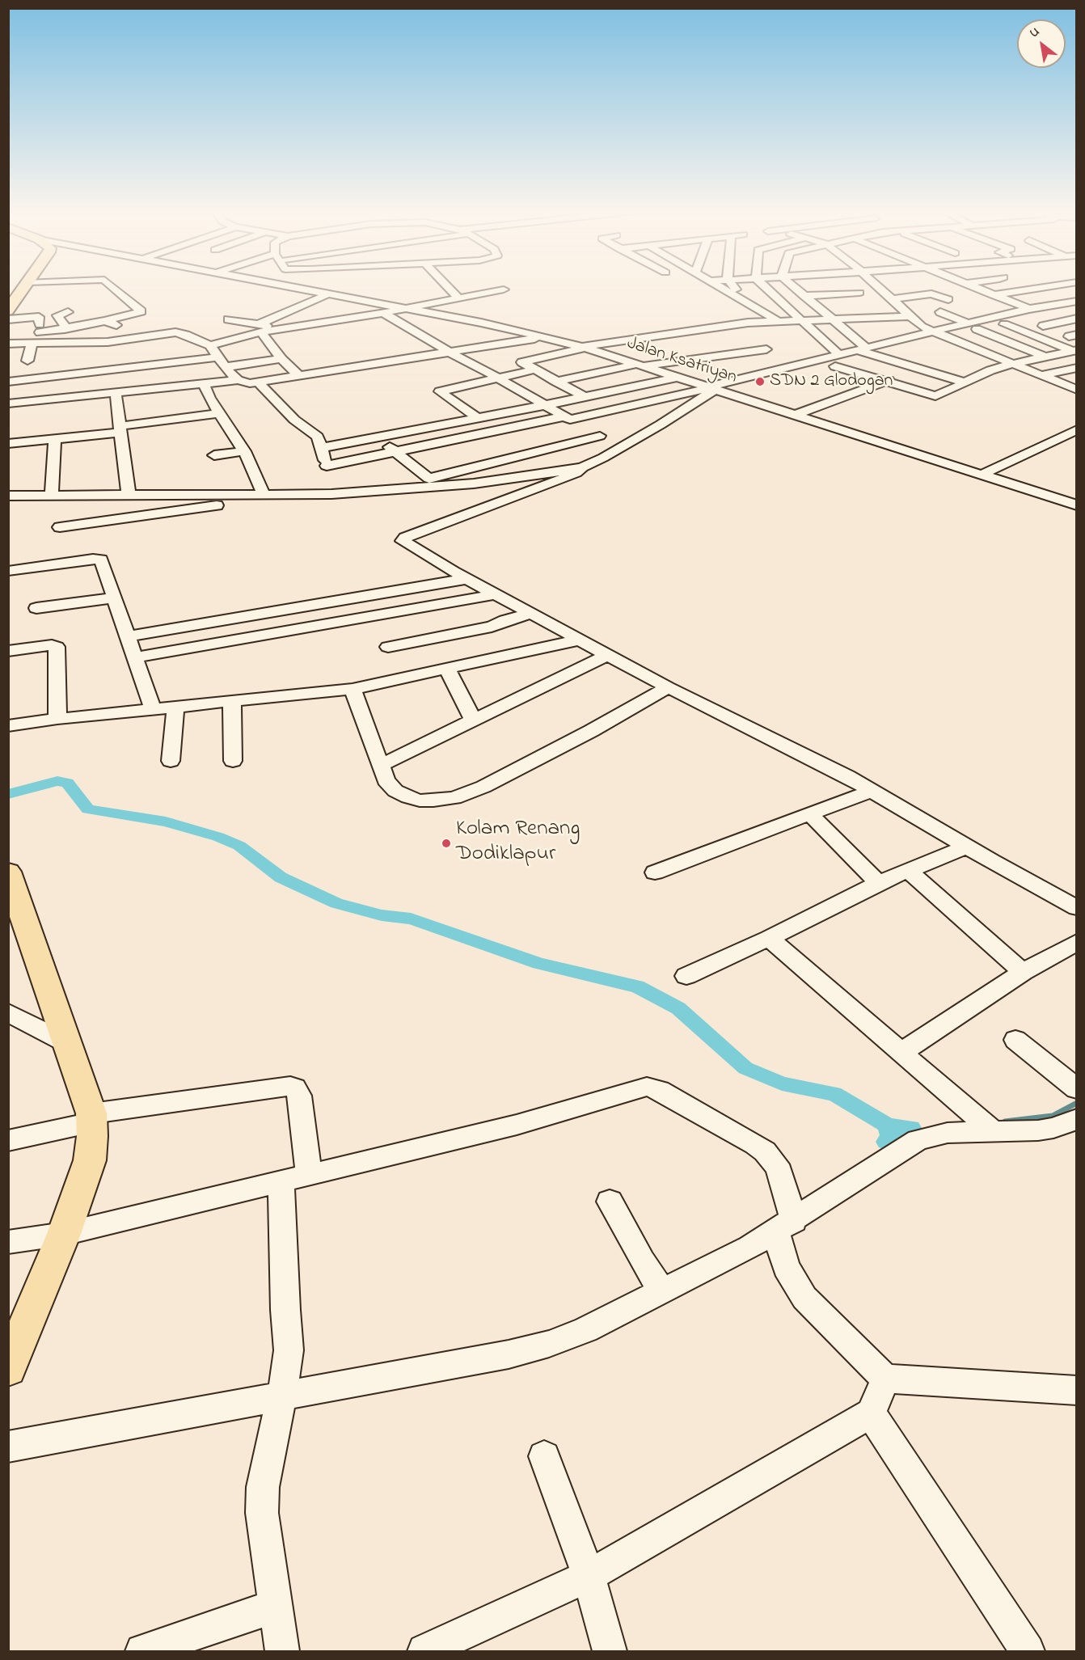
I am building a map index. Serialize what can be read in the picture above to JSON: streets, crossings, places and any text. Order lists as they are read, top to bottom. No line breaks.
{"streets":{"street":["Jalan Ksatriyan"]},"places":["SDN 2 Glodogan","Kolam Renang Dodiklapur"],"north":"top left"}
